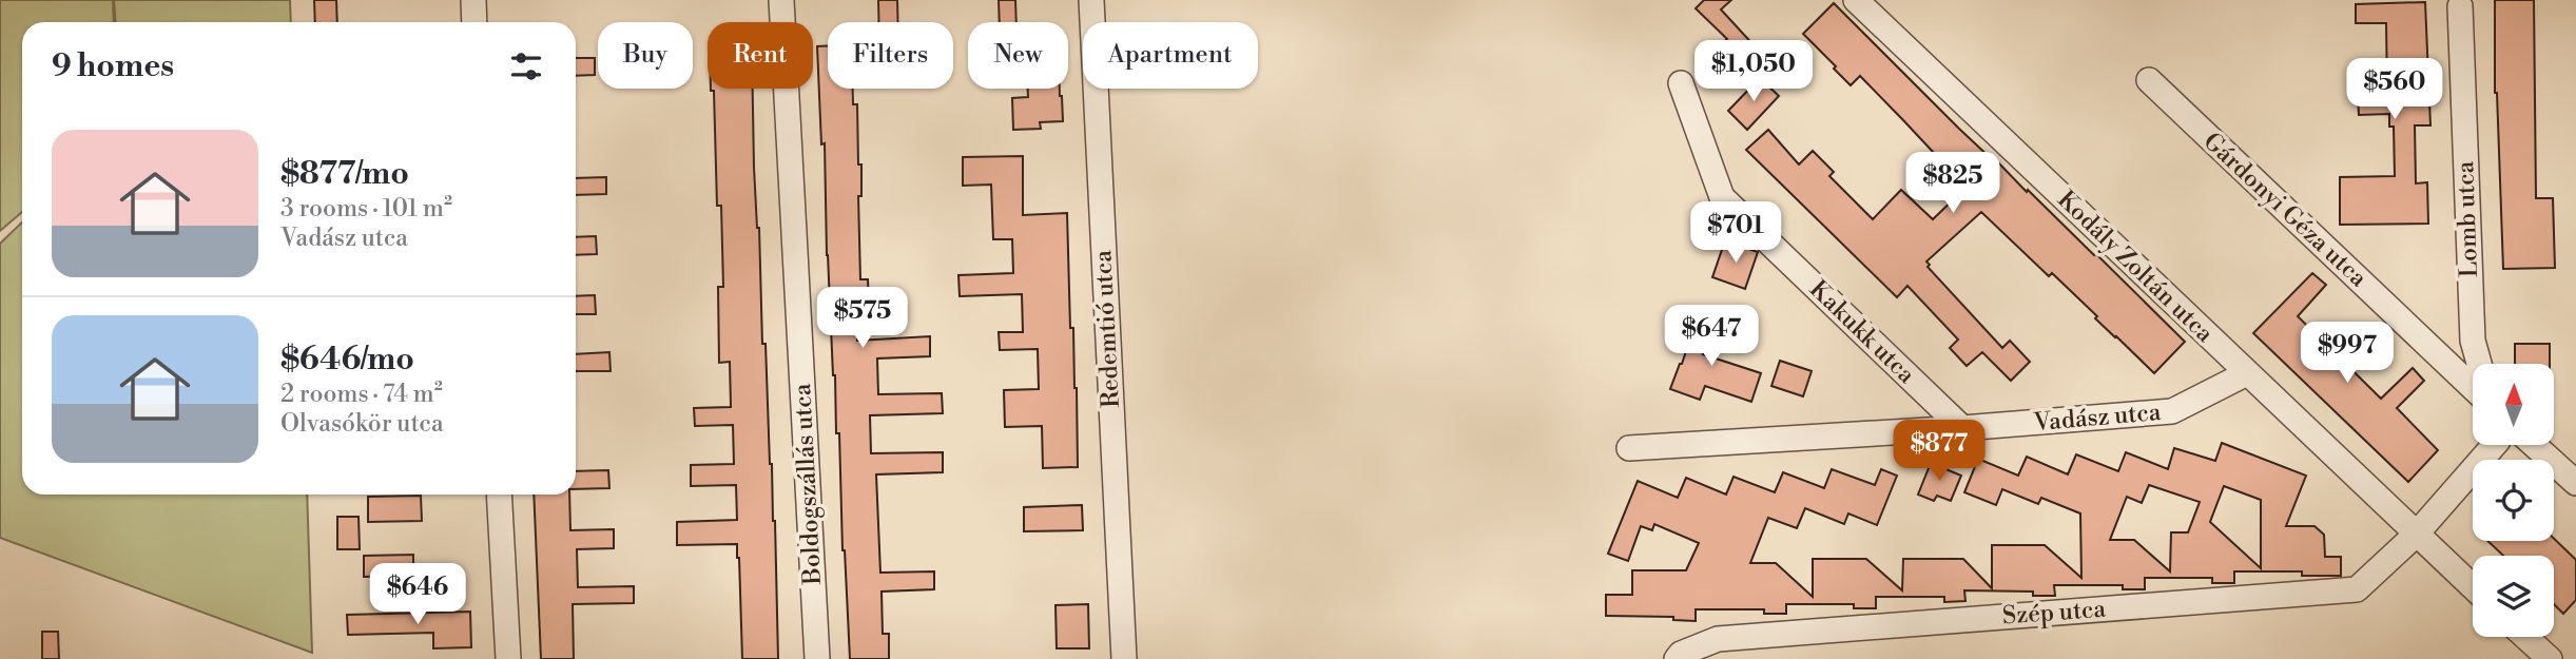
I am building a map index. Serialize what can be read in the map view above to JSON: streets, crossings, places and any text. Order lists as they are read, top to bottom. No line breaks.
{"streets":{"street":["Gárdonyi Géza utca","Lomb utca","Kodály Zoltán utca","Redemtió utca","Kakukk utca","Vadász utca","Boldogszállás utca","Szép utca"]},"crossings":[["Kodály Zoltán utca","Vadász utca"],["Kodály Zoltán utca","Szép utca"],["Kakukk utca","Vadász utca"]],"north":"top","page":{"chip":["Buy","Rent","Filters","New","Apartment"],"heading":"9 homes","price":["$1,050","$560","$825","$701","$575","$647","$997","$877","$646"],"list":[{"name":"$877/mo","note":"3 rooms · 101 m² · Vadász utca"},{"name":"$646/mo","note":"2 rooms · 74 m² · Olvasókör utca"}]}}
